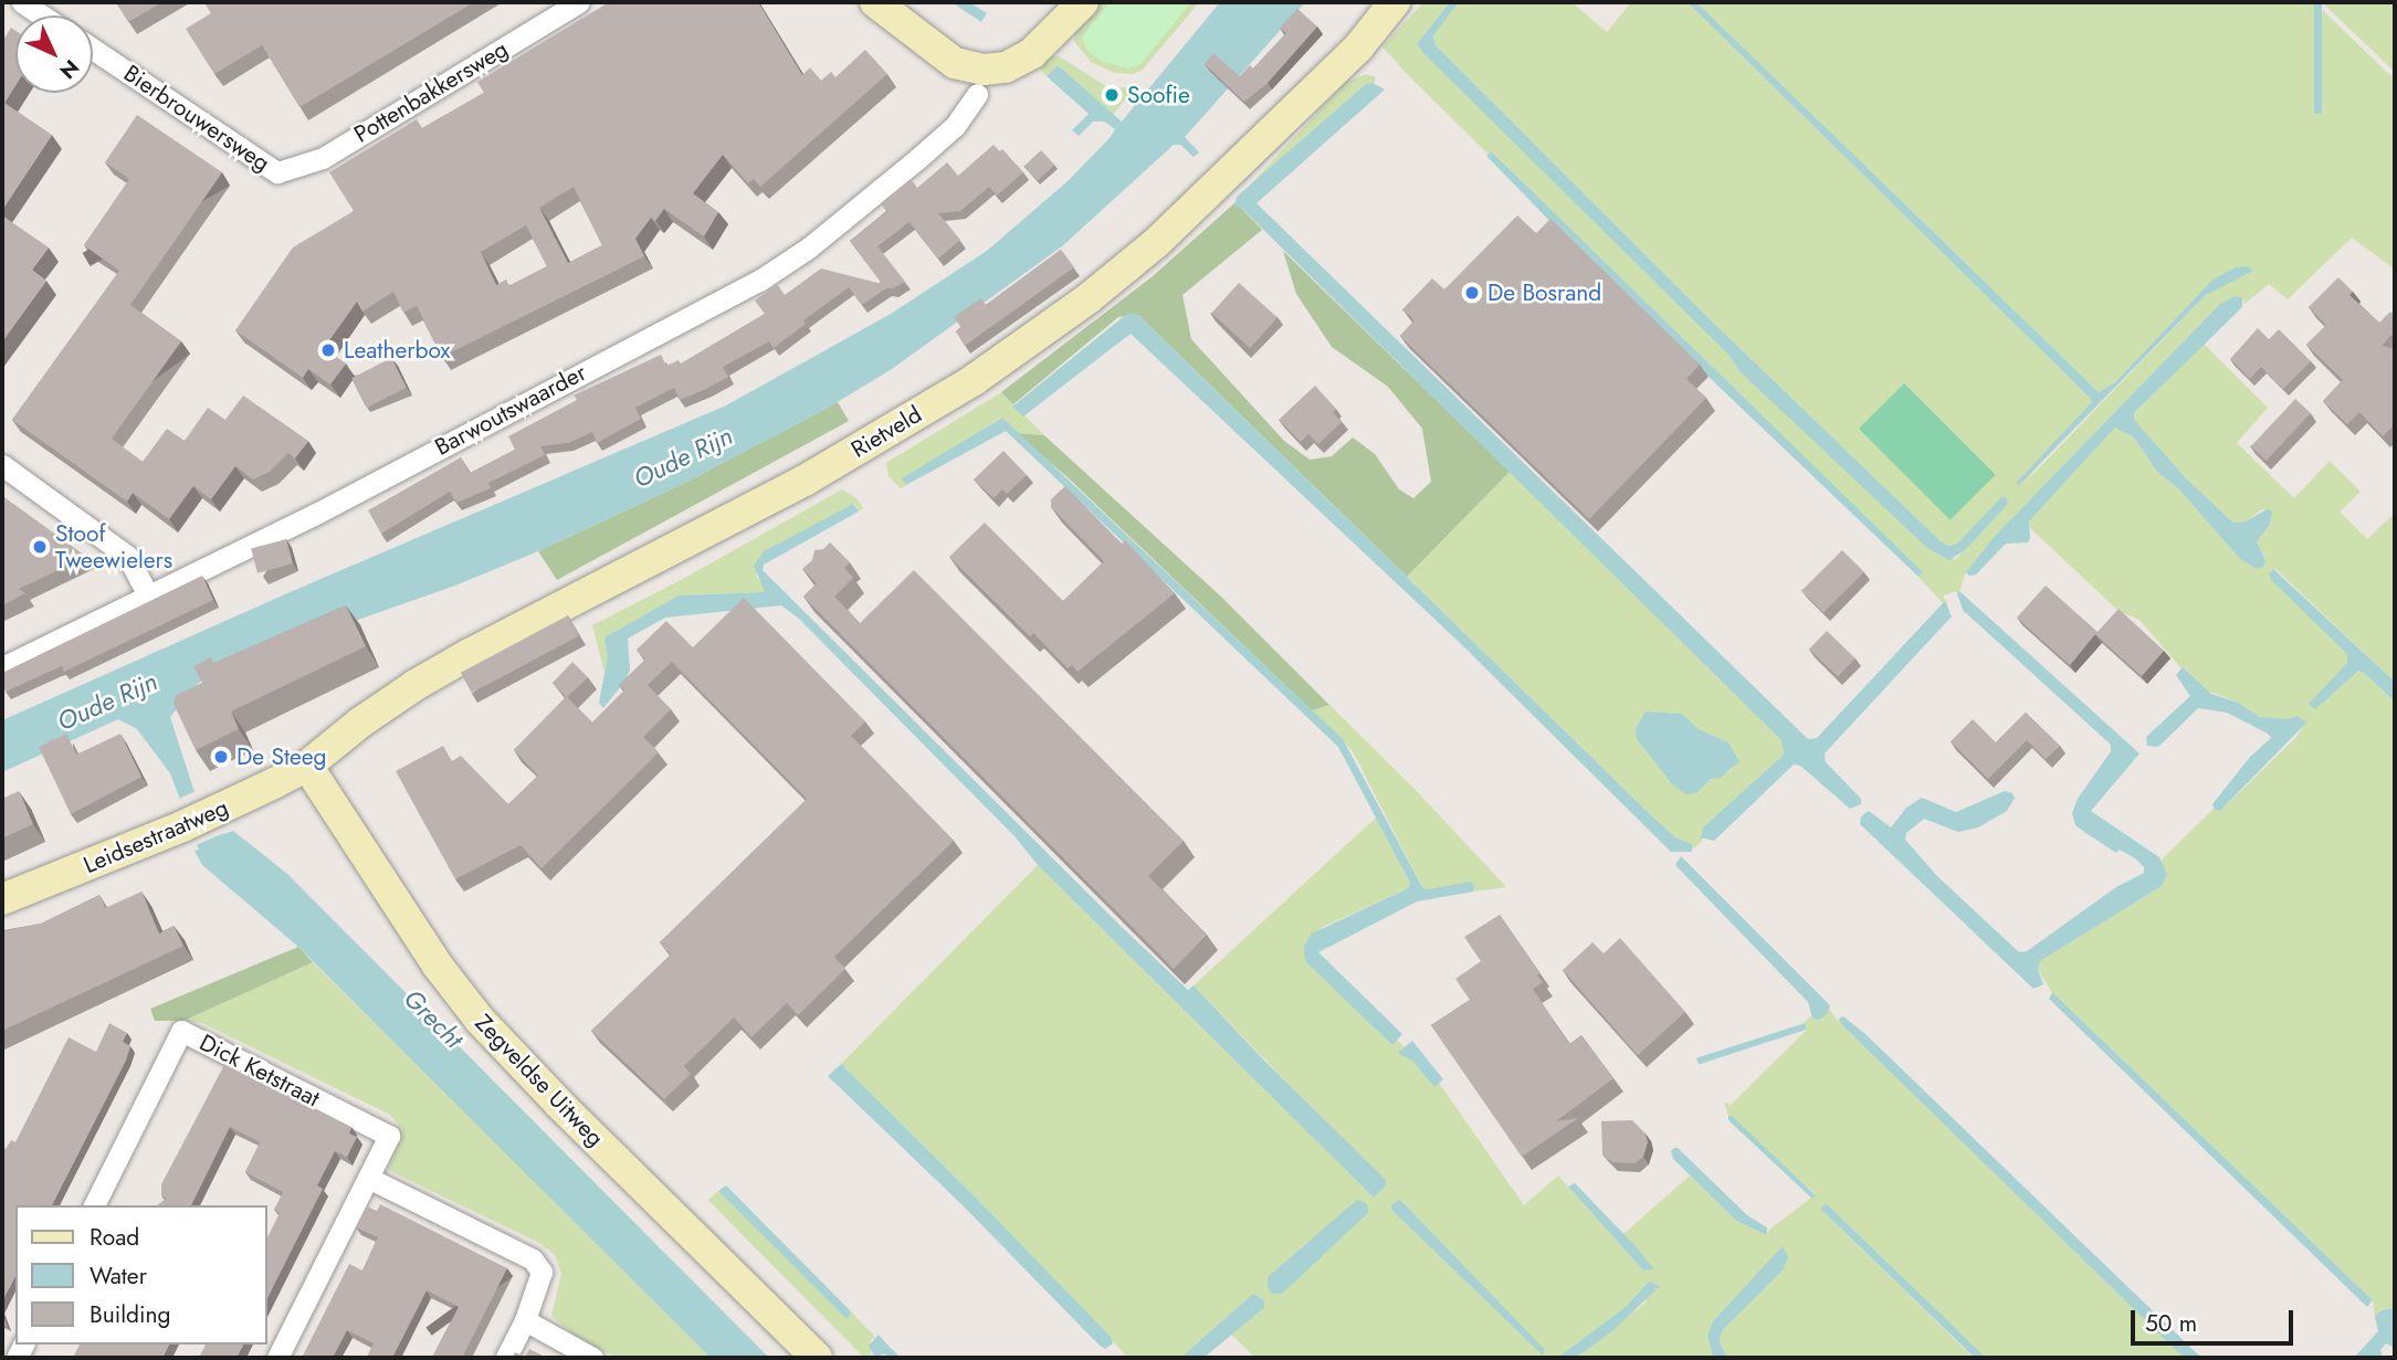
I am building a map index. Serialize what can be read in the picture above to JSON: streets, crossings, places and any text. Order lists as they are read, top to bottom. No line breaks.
{"streets":{"main road":["Rietveld","Leidsestraatweg","Zegveldse Uitweg"],"street":["Pottenbakkersweg","Bierbrouwersweg","Barwoutswaarder","Dick Ketstraat"]},"crossings":[["Pottenbakkersweg","Bierbrouwersweg"],["Rietveld","Leidsestraatweg"],["Rietveld","Zegveldse Uitweg"],["Leidsestraatweg","Zegveldse Uitweg"]],"water":["Oude Rijn","Grecht"],"places":["Soofie","De Bosrand","Leatherbox","Stoof Tweewielers","De Steeg"],"legend":["Road","Water","Building"],"scale_bar":"50 m","north":"bottom right"}
